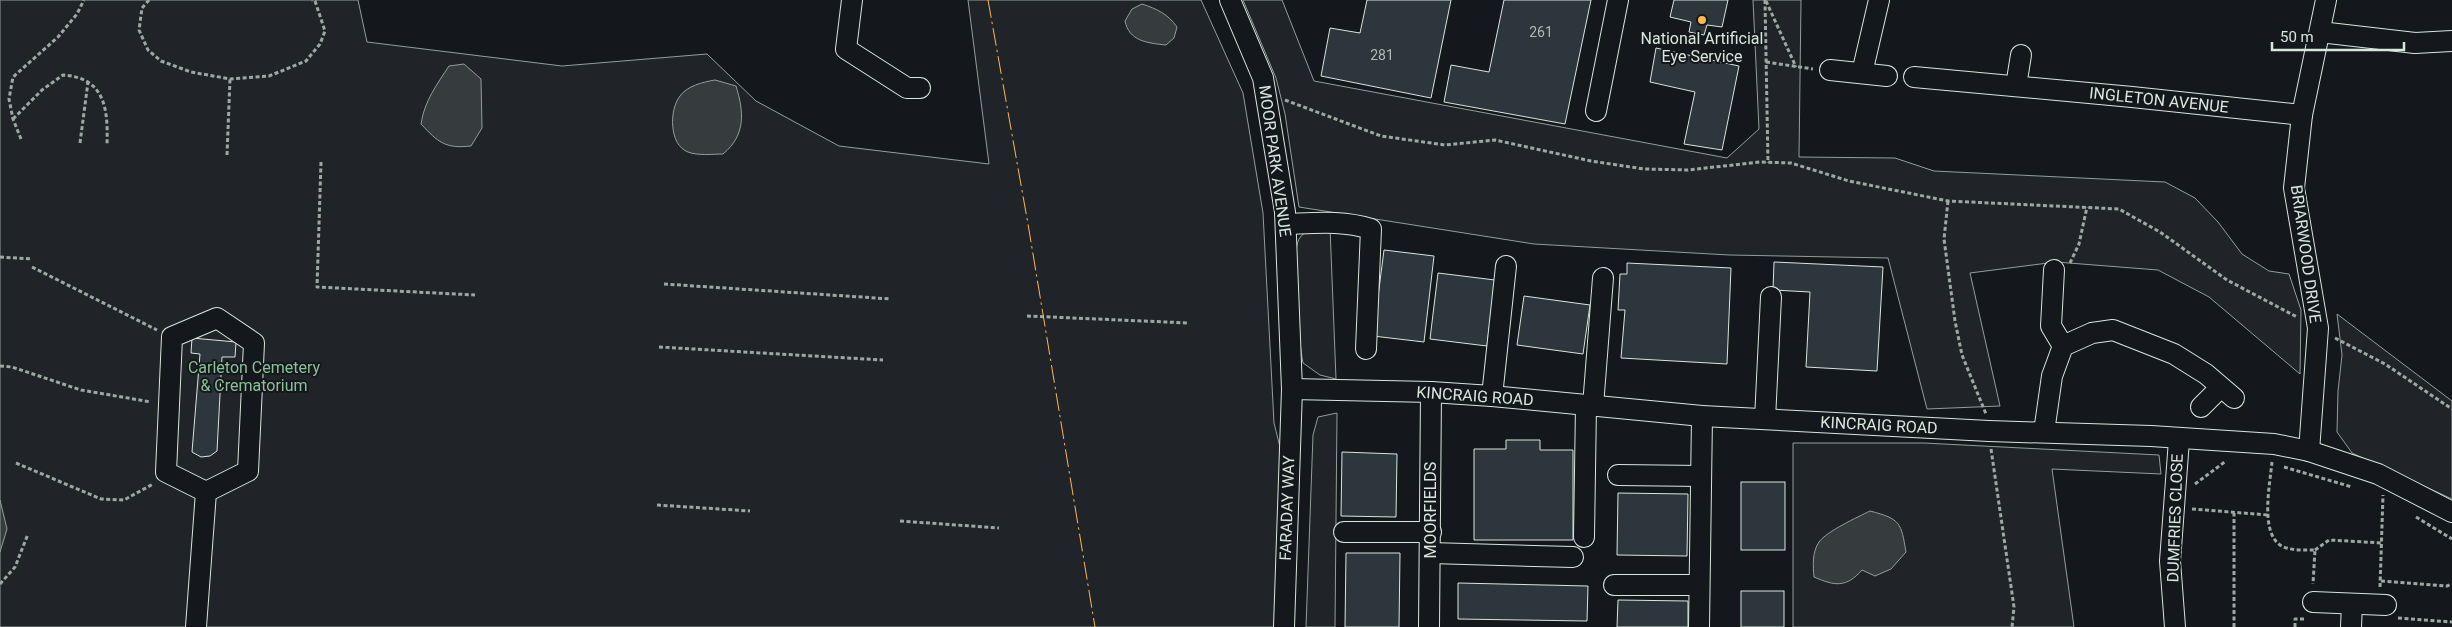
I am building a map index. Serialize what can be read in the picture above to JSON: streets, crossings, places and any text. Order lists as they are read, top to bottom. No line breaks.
{"streets":{"street":["INGLETON AVENUE","MOOR PARK AVENUE","BRIARWOOD DRIVE","KINCRAIG ROAD","FARADAY WAY","MOORFIELDS","DUMFRIES CLOSE"]},"crossings":[["INGLETON AVENUE","BRIARWOOD DRIVE"],["MOOR PARK AVENUE","KINCRAIG ROAD"],["MOOR PARK AVENUE","FARADAY WAY"],["BRIARWOOD DRIVE","KINCRAIG ROAD"],["KINCRAIG ROAD","FARADAY WAY"],["KINCRAIG ROAD","MOORFIELDS"],["KINCRAIG ROAD","DUMFRIES CLOSE"]],"parks":["Carleton Cemetery & Crematorium"],"places":["National Artificial Eye Service"],"house_numbers":["261","281"],"scale_bar":"50 m"}
